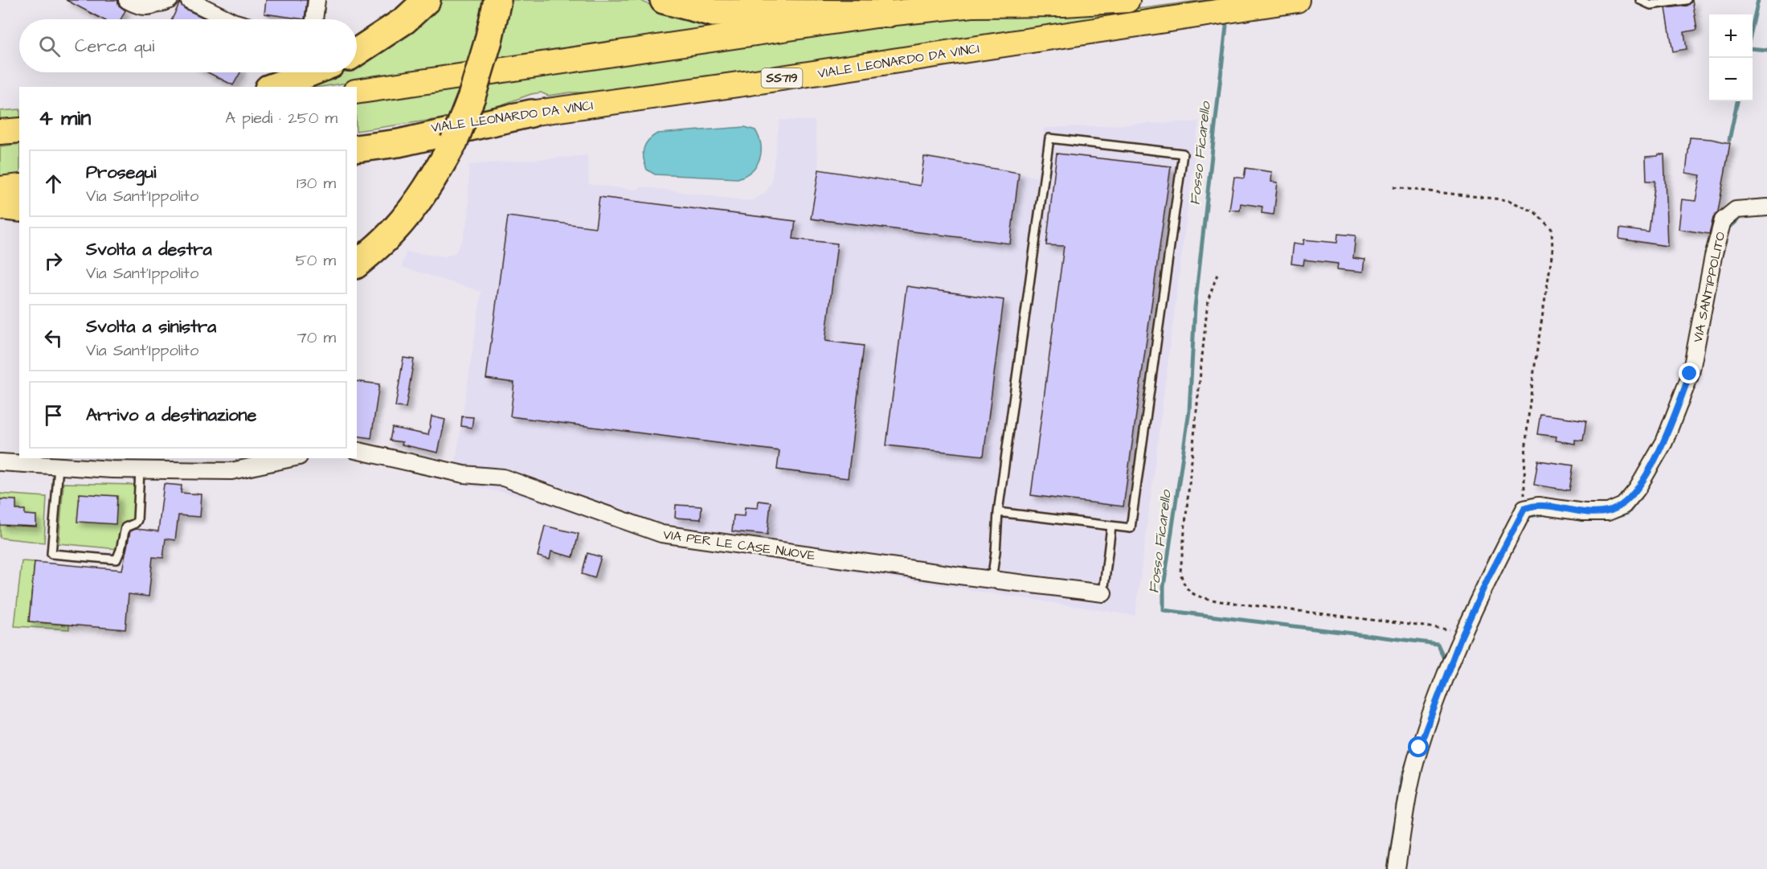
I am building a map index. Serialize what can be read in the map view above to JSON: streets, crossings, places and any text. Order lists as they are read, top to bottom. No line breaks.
{"streets":{"main road":["VIALE LEONARDO DA VINCI","SS719"],"street":["VIA SANT'IPPOLITO","VIA PER LE CASE NUOVE"]},"water":["Fosso Ficarello"],"page":{"map_buttons":["+","−"],"search":"Cerca qui","heading":["4 min","A piedi · 250 m"],"list":[["Prosegui","Via Sant'Ippolito","130 m"],["Svolta a destra","Via Sant'Ippolito","50 m"],["Svolta a sinistra","Via Sant'Ippolito","70 m"],"Arrivo a destinazione"]}}
